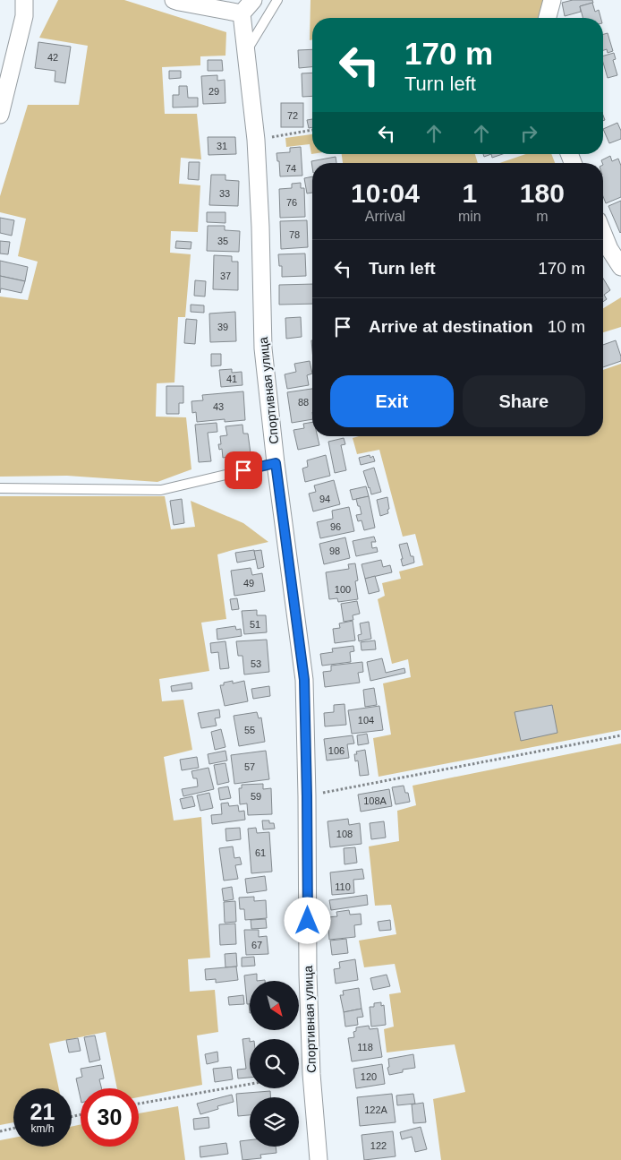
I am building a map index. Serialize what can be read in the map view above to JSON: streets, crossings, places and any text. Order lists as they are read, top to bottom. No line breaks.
{"streets":{"street":["Спортивная улица"]},"house_numbers":["42","29","72","31","74","33","76","78","35","37","39","41","88","43","94","96","98","49","100","51","53","104","55","106","57","59","108А","108","61","110","67","118","120","122А","122"],"north":"bottom right","page":{"turn":["170 m","Turn left"],"eta":["10:04","Arrival","1","min","180","m"],"list":[{"name":"Turn left","value":"170 m"},{"name":"Arrive at destination","value":"10 m"}],"buttons":["Exit","Share"],"speed":"21 km/h","limit":"30"}}
